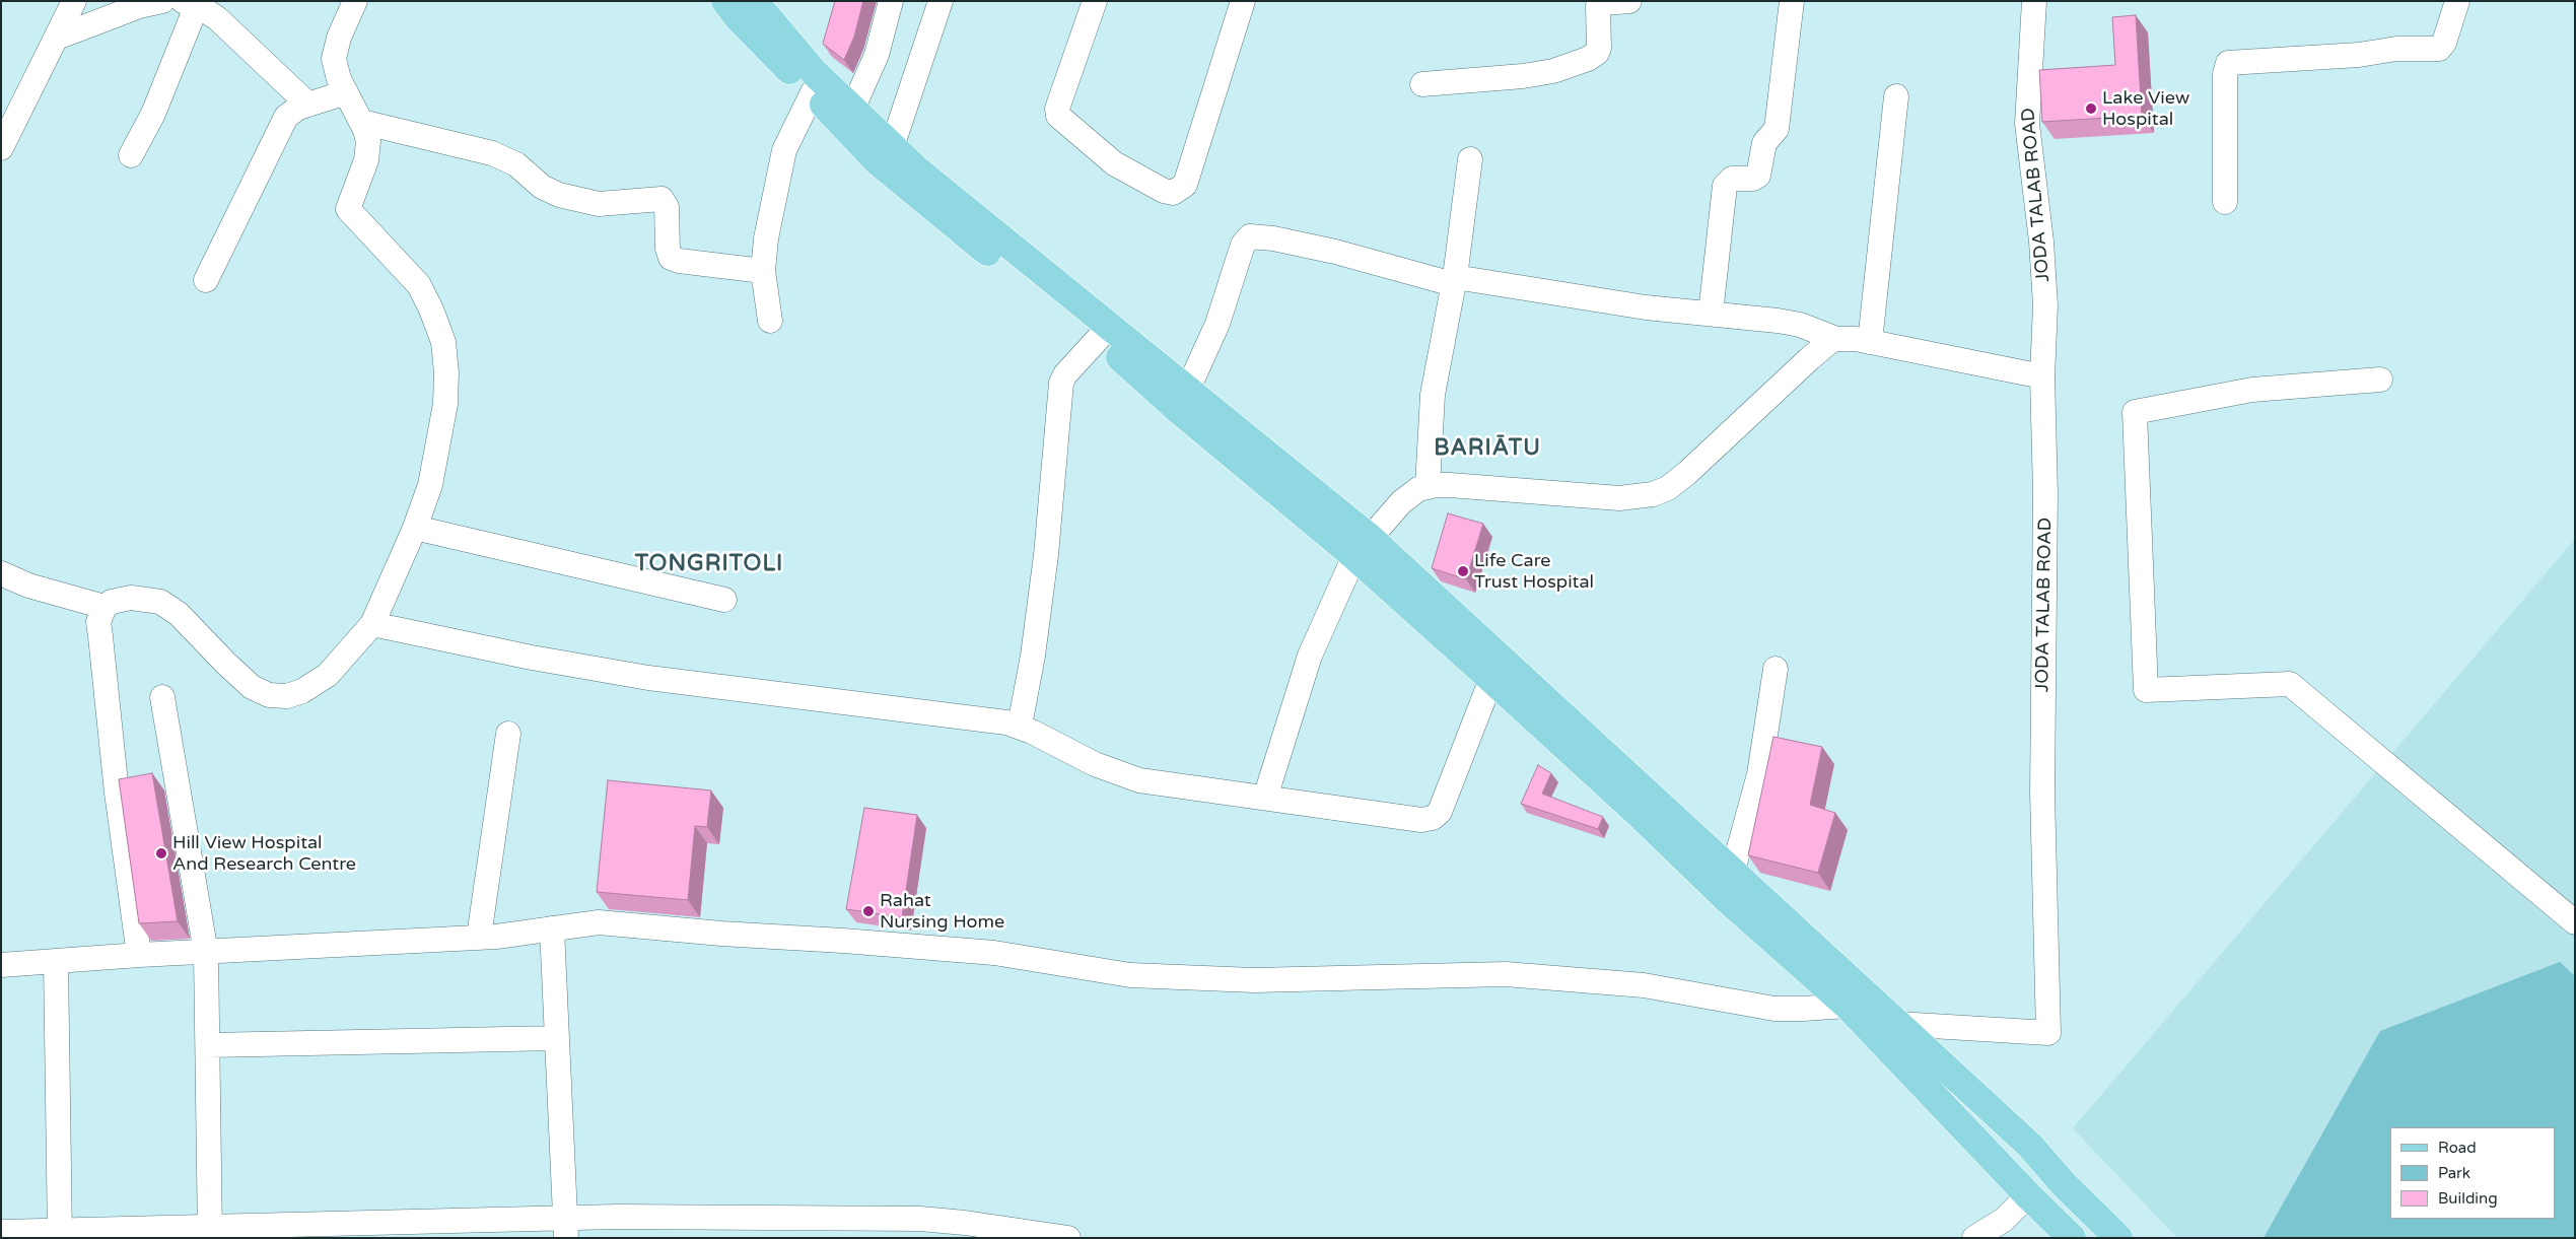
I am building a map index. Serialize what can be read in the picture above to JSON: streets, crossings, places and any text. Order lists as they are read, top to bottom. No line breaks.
{"streets":{"street":["JODA TALAB ROAD"]},"districts":["BARIĀTU","TONGRITOLI"],"places":["Lake View Hospital","Life Care Trust Hospital","Hill View Hospital And Research Centre","Rahat Nursing Home"],"legend":["Road","Park","Building"]}
